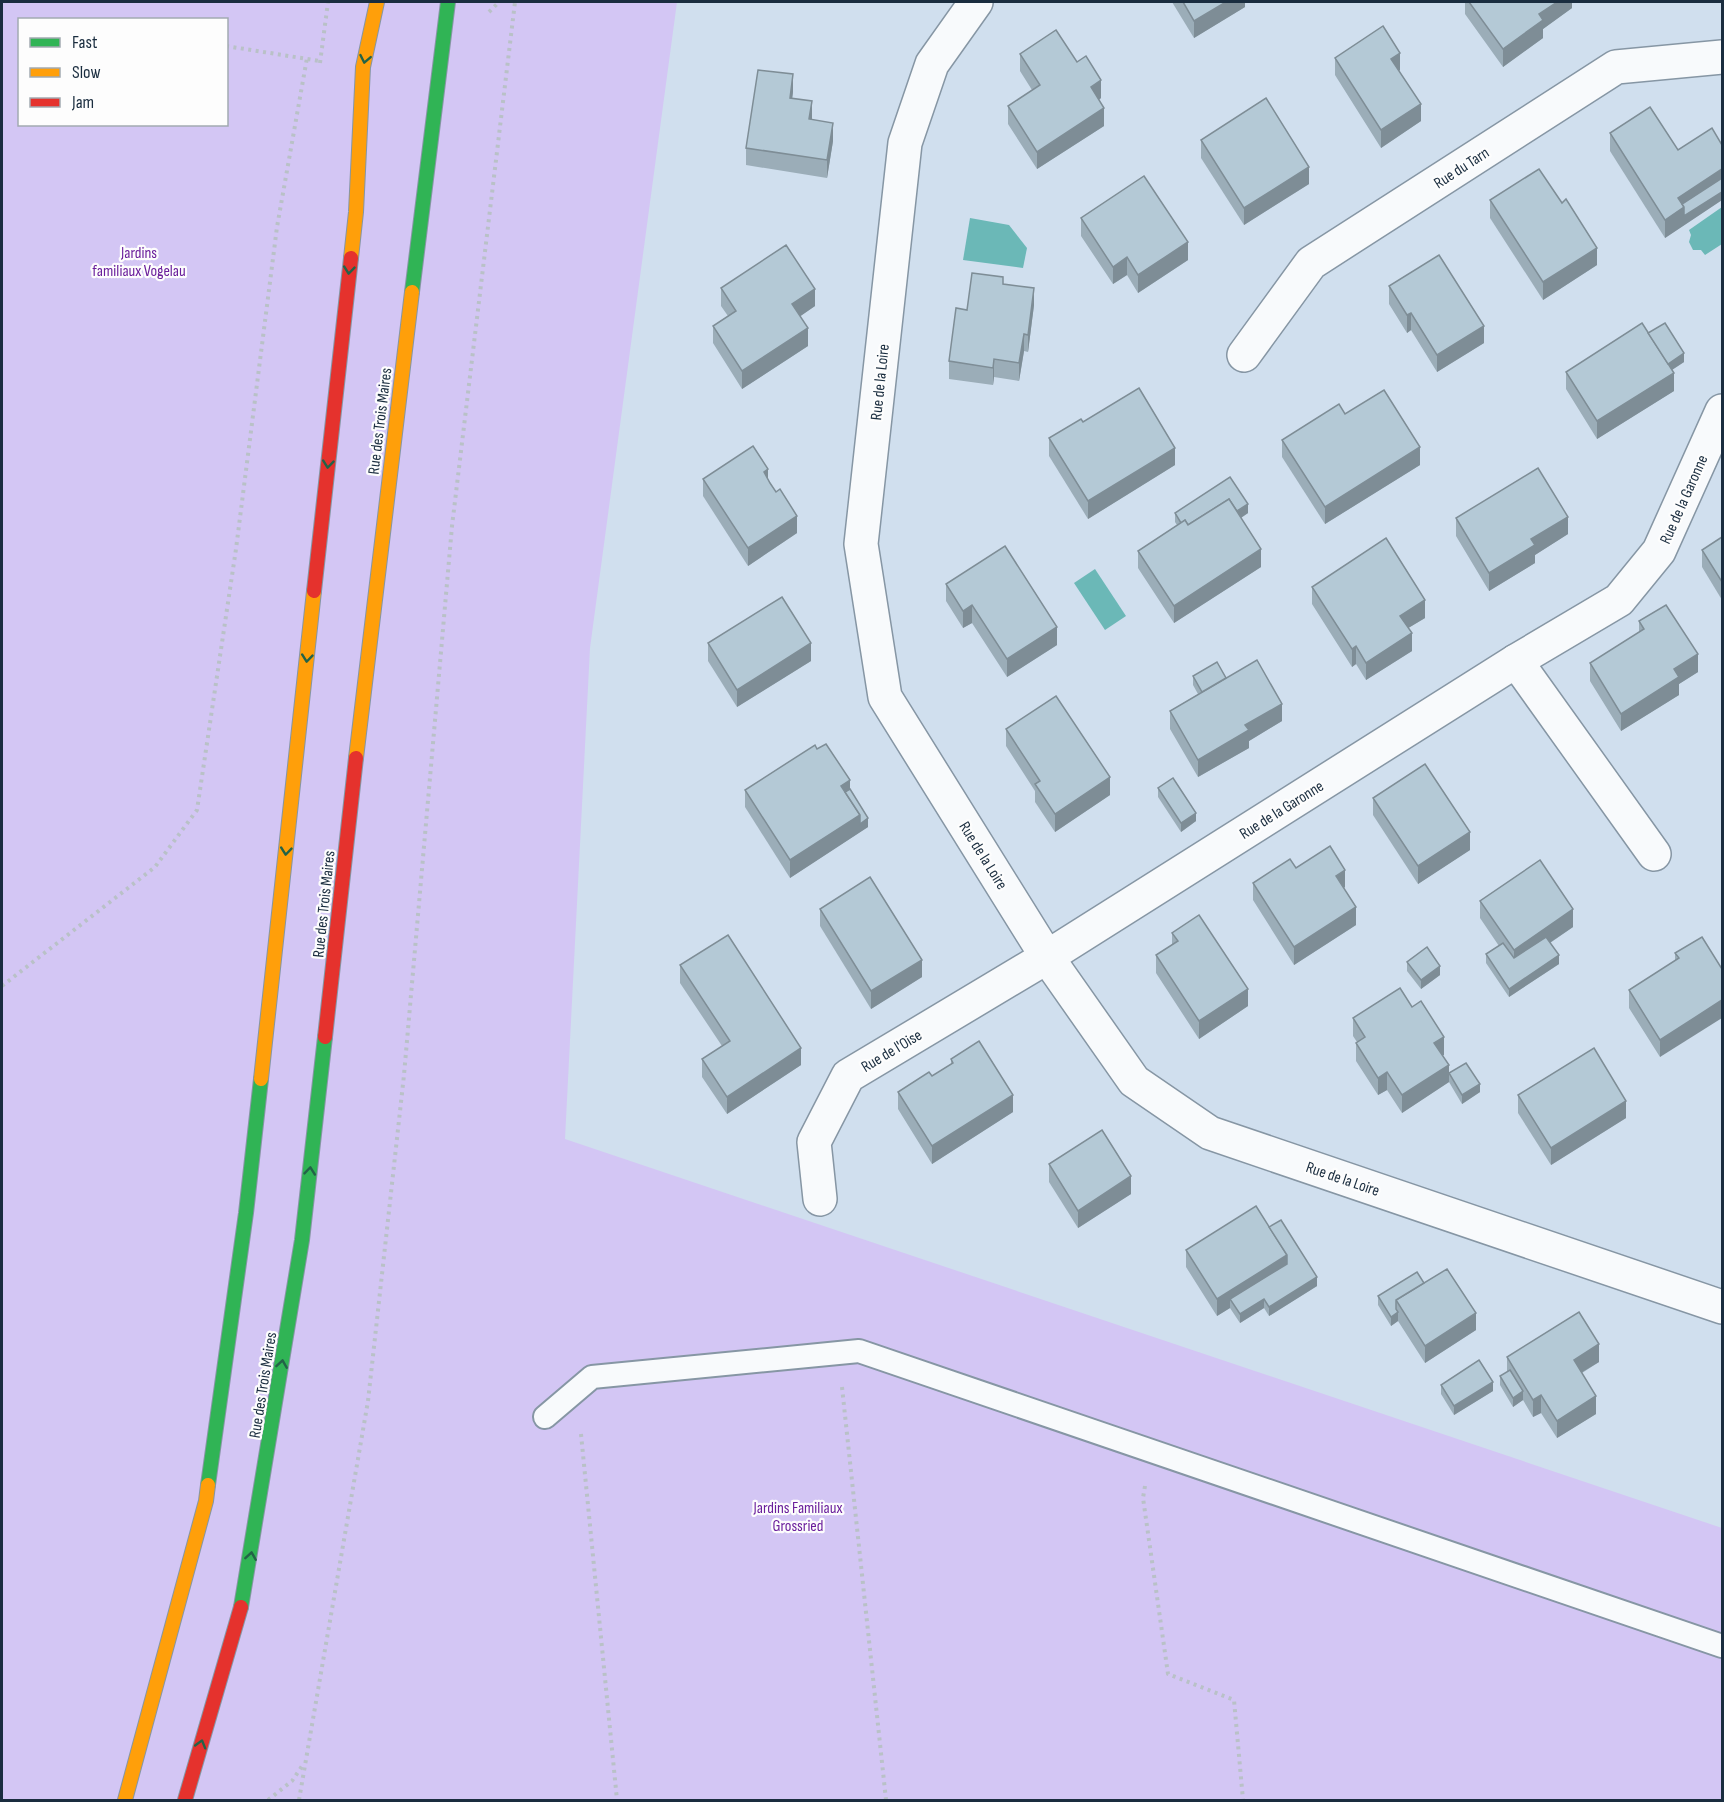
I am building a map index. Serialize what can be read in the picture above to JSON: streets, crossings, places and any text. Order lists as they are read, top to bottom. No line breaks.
{"streets":{"main road":["Rue des Trois Maires"],"street":["Rue du Tarn","Rue de la Loire","Rue de la Garonne","Rue de l'Oise"]},"crossings":[["Rue de la Loire","Rue de la Garonne"],["Rue de la Loire","Rue de l'Oise"],["Rue de la Garonne","Rue de l'Oise"]],"parks":["Jardins familiaux Vogelau","Jardins Familiaux Grossried"],"legend":["Fast","Slow","Jam"]}
